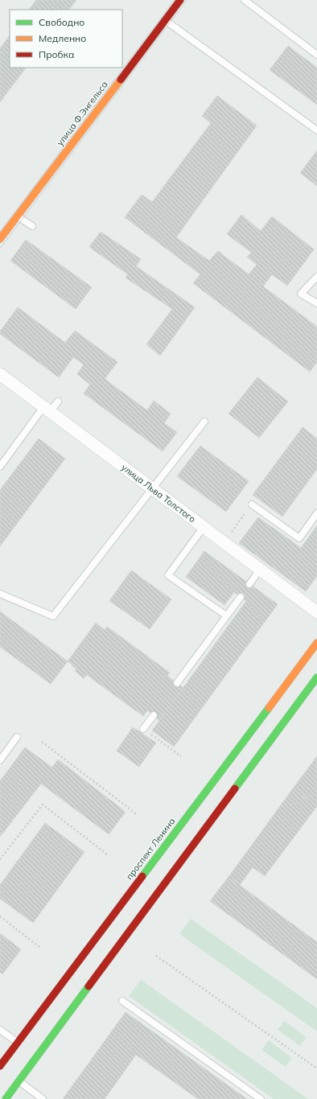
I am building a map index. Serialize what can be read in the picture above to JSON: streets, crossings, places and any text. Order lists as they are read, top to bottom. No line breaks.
{"streets":{"main road":["улица Ф.Энгельса","проспект Ленина"],"street":["улица Льва Толстого"]},"legend":["Свободно","Медленно","Пробка"]}
